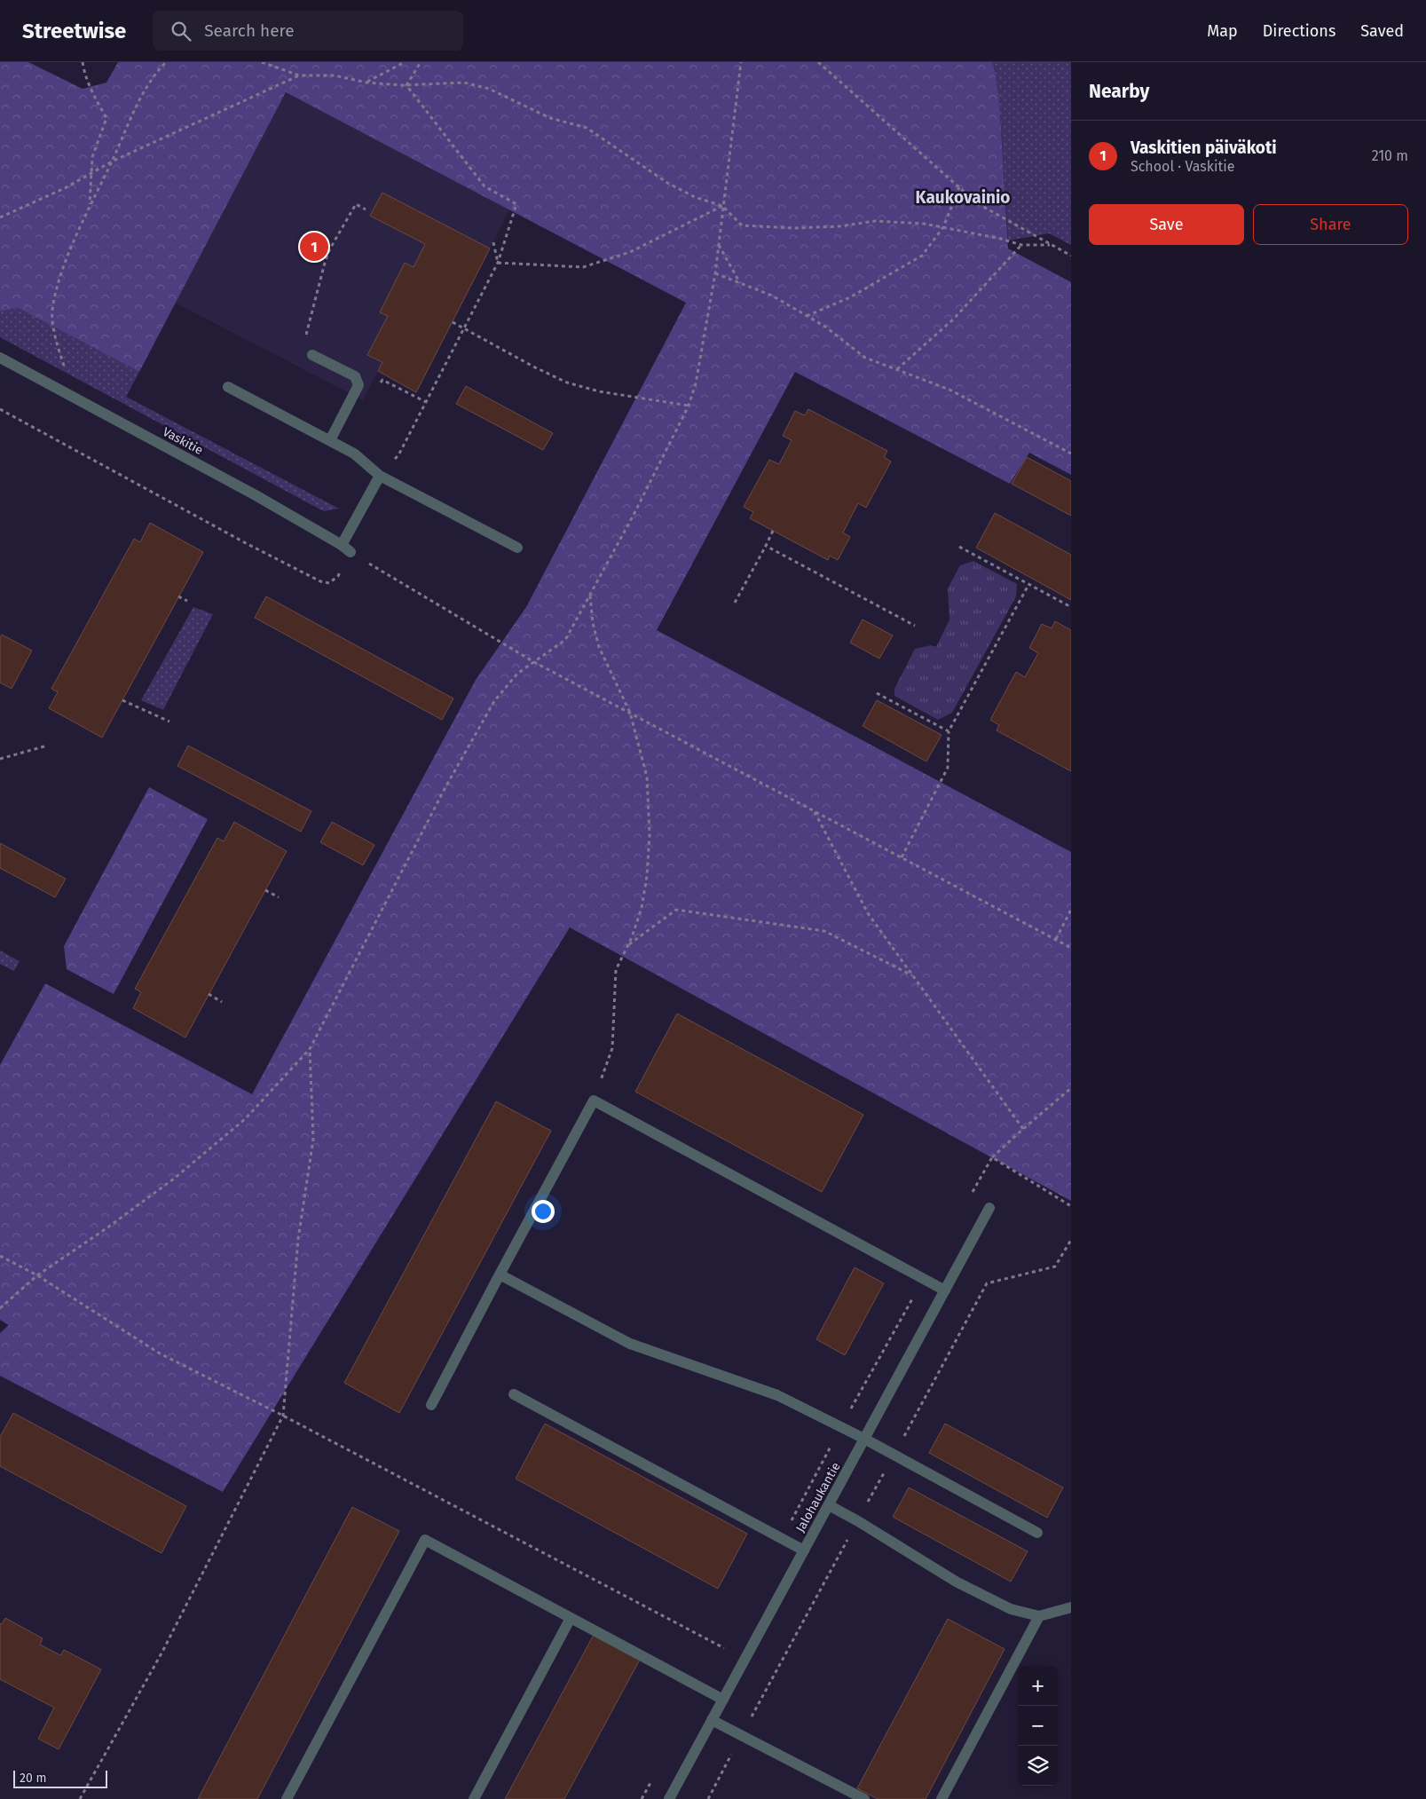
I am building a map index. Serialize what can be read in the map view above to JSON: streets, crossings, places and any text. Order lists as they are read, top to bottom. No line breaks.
{"streets":{"street":["Vaskitie","Jalohaukantie"]},"districts":["Kaukovainio"],"scale_bar":"20 m","page":{"header":"Streetwise","search":"Search here","nav":["Map","Directions","Saved"],"heading":"Nearby","list":[{"mark":"1","name":"Vaskitien päiväkoti","note":"School · Vaskitie","value":"210 m"}],"buttons":["Save","Share"],"pins":"1","map_buttons":["+","−"],"scale":"20 m"}}
